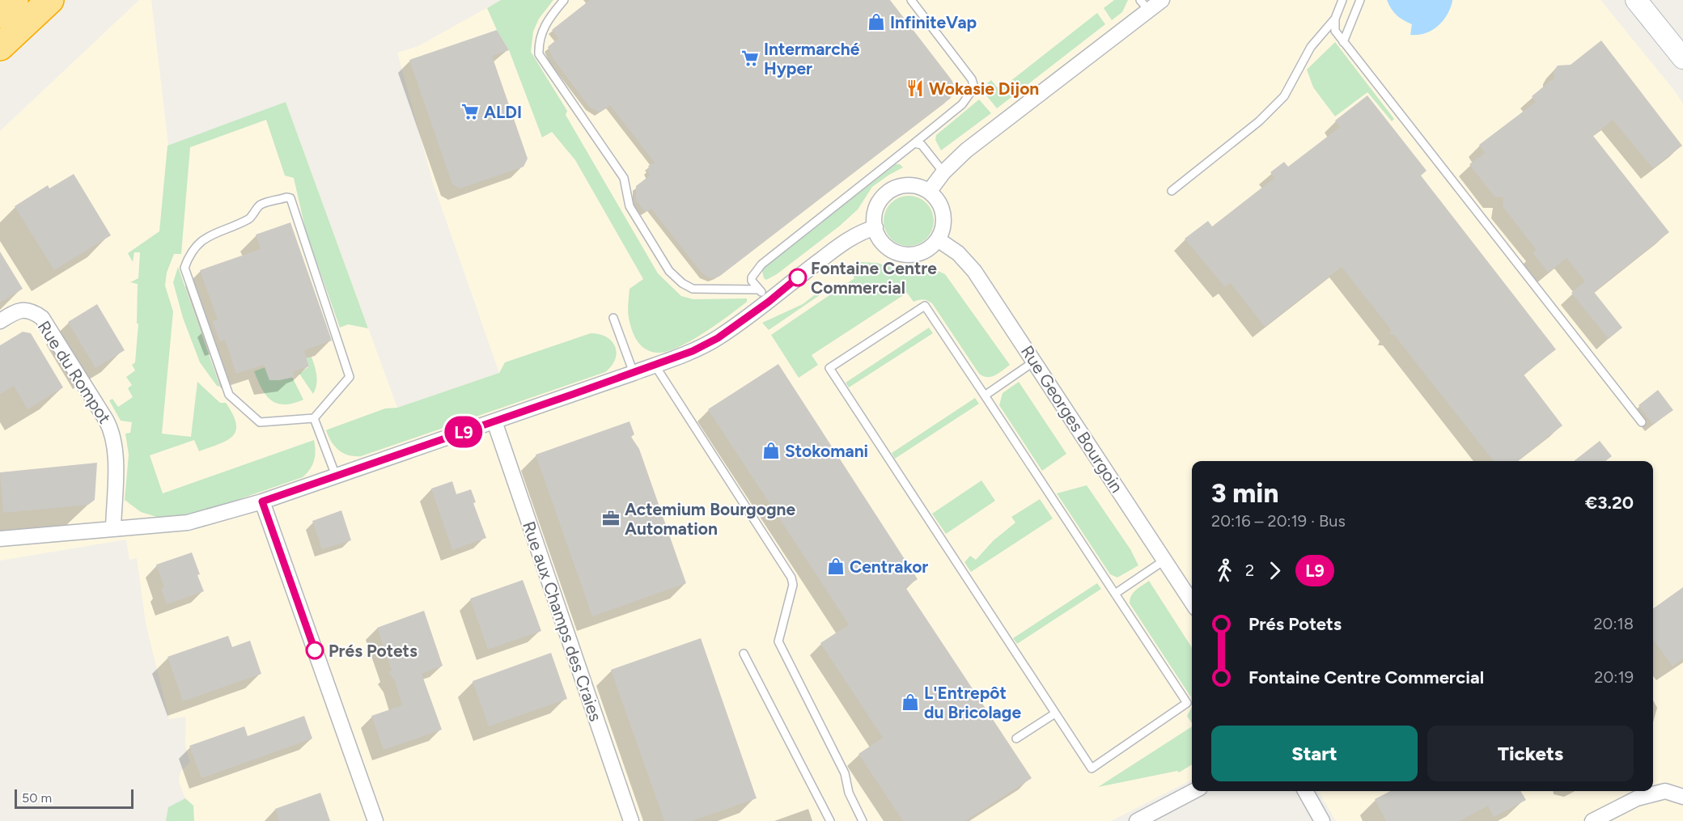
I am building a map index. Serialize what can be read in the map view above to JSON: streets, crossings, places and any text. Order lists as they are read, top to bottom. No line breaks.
{"streets":{"street":["Rue du Rompot","Rue Georges Bourgoin","Rue aux Champs des Craies"]},"places":{"shop":["InfiniteVap","Stokomani","Centrakor","L'Entrepôt du Bricolage"],"supermarket":["Intermarché Hyper","ALDI"],"restaurant":["Wokasie Dijon"],"other":["Fontaine Centre Commercial","Prés Potets"],"office":["Actemium Bourgogne Automation"]},"lines":["bus line L9"],"scale_bar":"50 m","page":{"on_map":"L9","heading":["3 min","20:16 – 20:19 · Bus","€3.20"],"legs":["2","L9"],"list":[{"name":"Prés Potets","value":"20:18"},{"name":"Fontaine Centre Commercial","value":"20:19"}],"buttons":["Start","Tickets"],"scale":"50 m"}}
